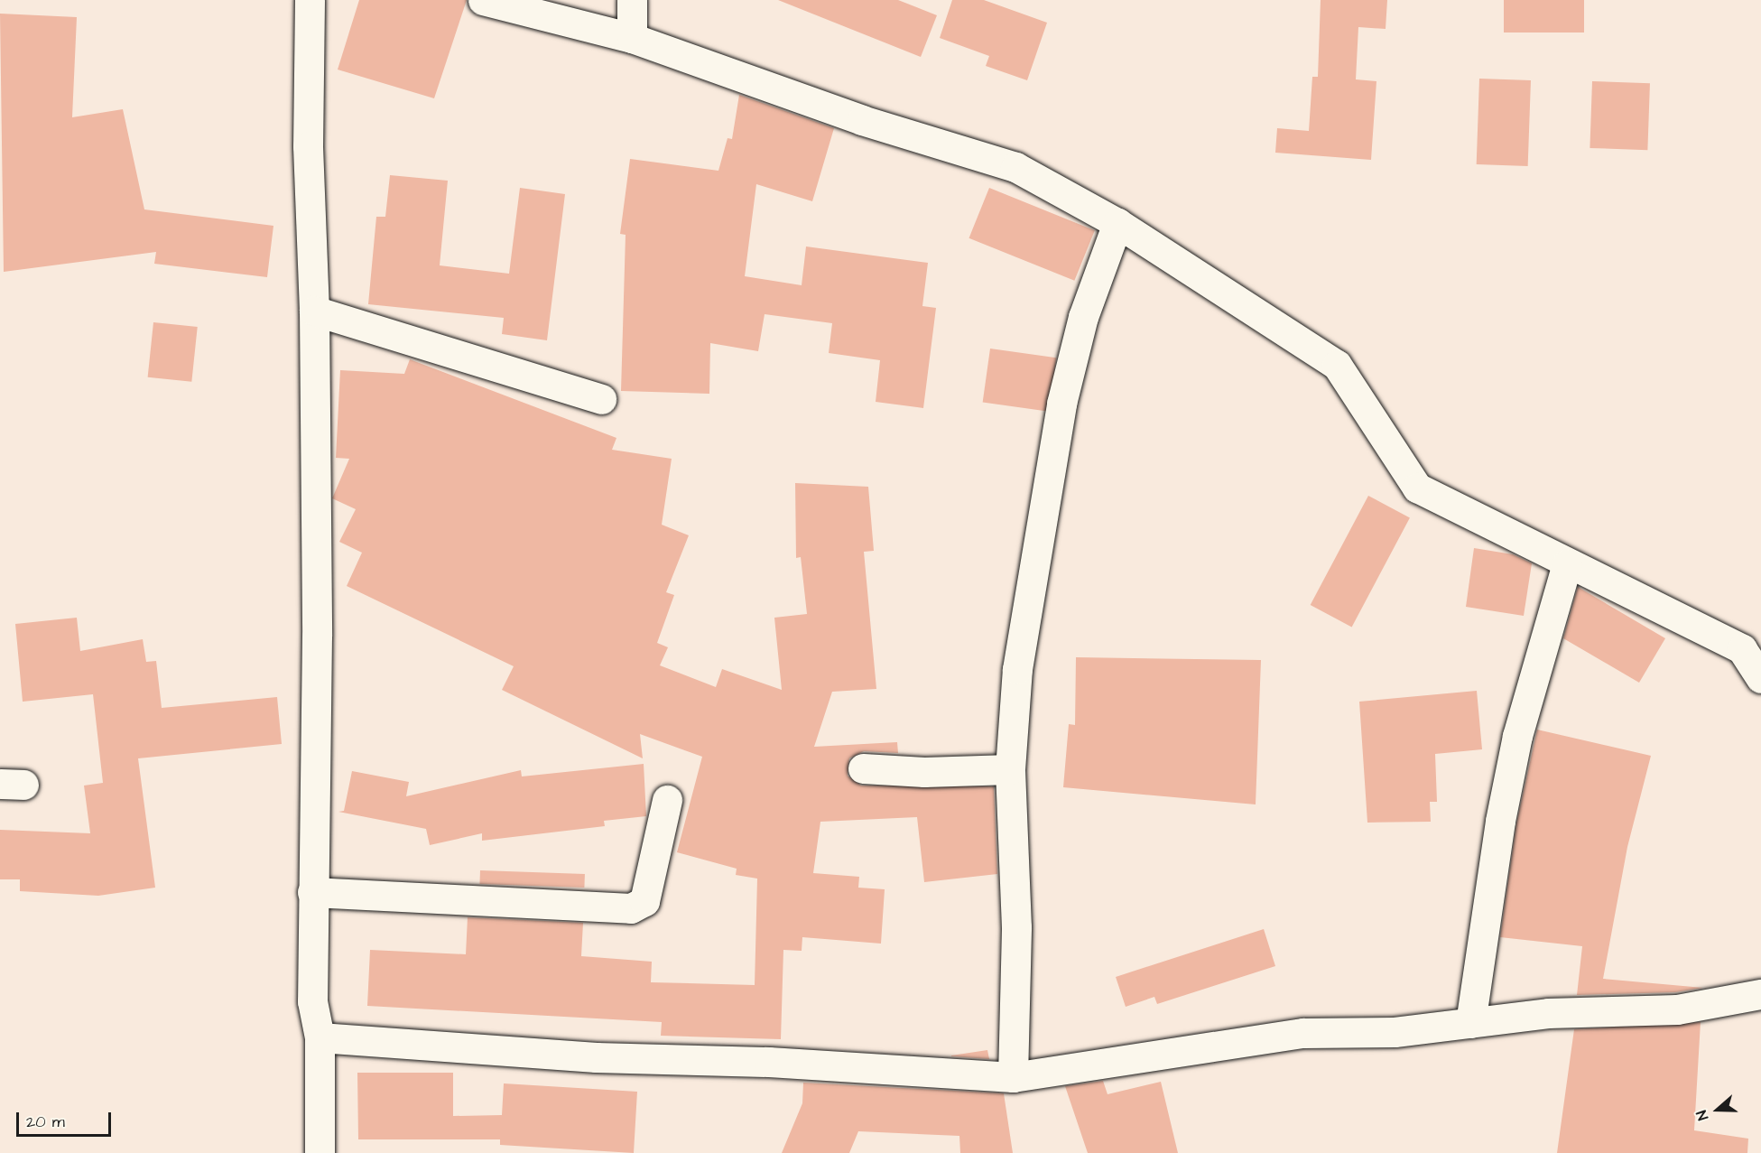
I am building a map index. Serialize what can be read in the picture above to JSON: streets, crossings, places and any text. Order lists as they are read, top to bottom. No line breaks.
{"scale_bar":"20 m","north":"left"}
